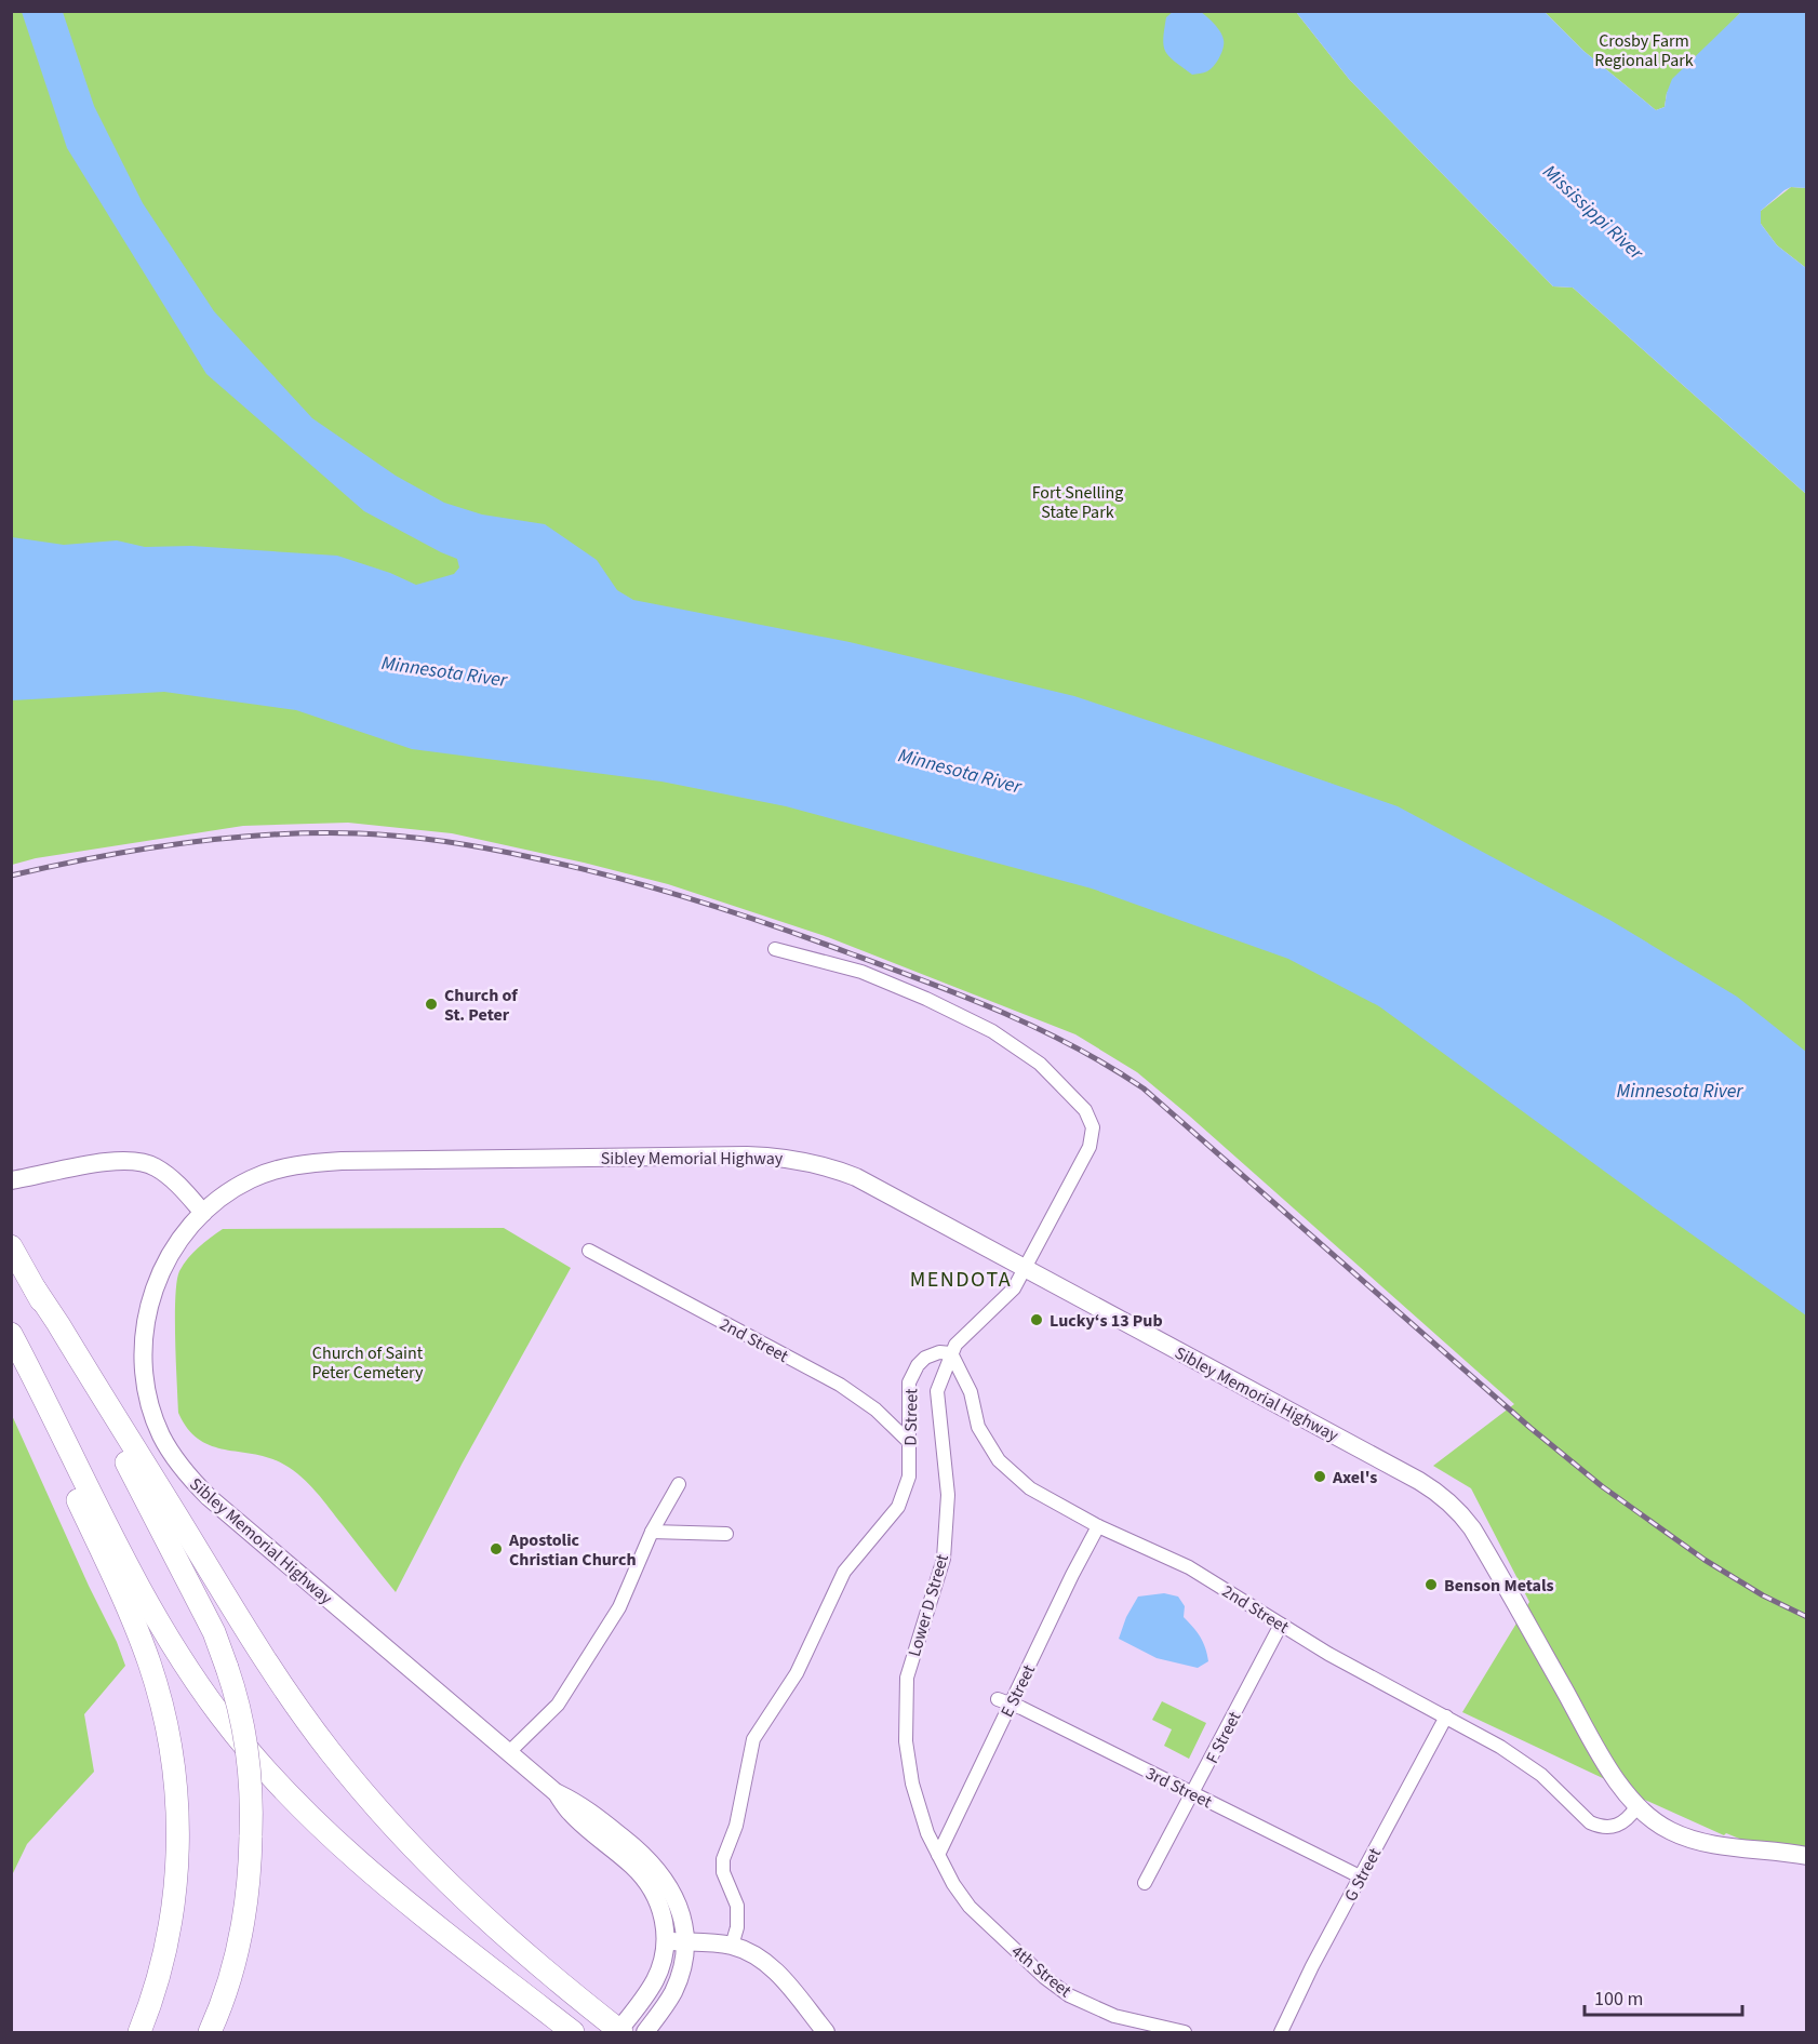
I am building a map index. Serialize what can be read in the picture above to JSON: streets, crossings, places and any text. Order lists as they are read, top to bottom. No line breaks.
{"streets":{"main road":["Sibley Memorial Highway"],"street":["2nd Street","D Street","Lower D Street","E Street","F Street","3rd Street","G Street","4th Street"]},"crossings":[["Sibley Memorial Highway","2nd Street"],["2nd Street","D Street"],["2nd Street","Lower D Street"],["2nd Street","E Street"],["2nd Street","F Street"],["2nd Street","G Street"],["D Street","Lower D Street"],["Lower D Street","E Street"],["Lower D Street","4th Street"],["E Street","3rd Street"],["E Street","4th Street"],["F Street","3rd Street"],["3rd Street","G Street"]],"districts":["MENDOTA"],"water":["Mississippi River","Minnesota River"],"parks":["Crosby Farm Regional Park","Fort Snelling State Park","Church of Saint Peter Cemetery"],"places":["Church of St. Peter","Lucky‘s 13 Pub","Axel's","Apostolic Christian Church","Benson Metals"],"scale_bar":"100 m"}
